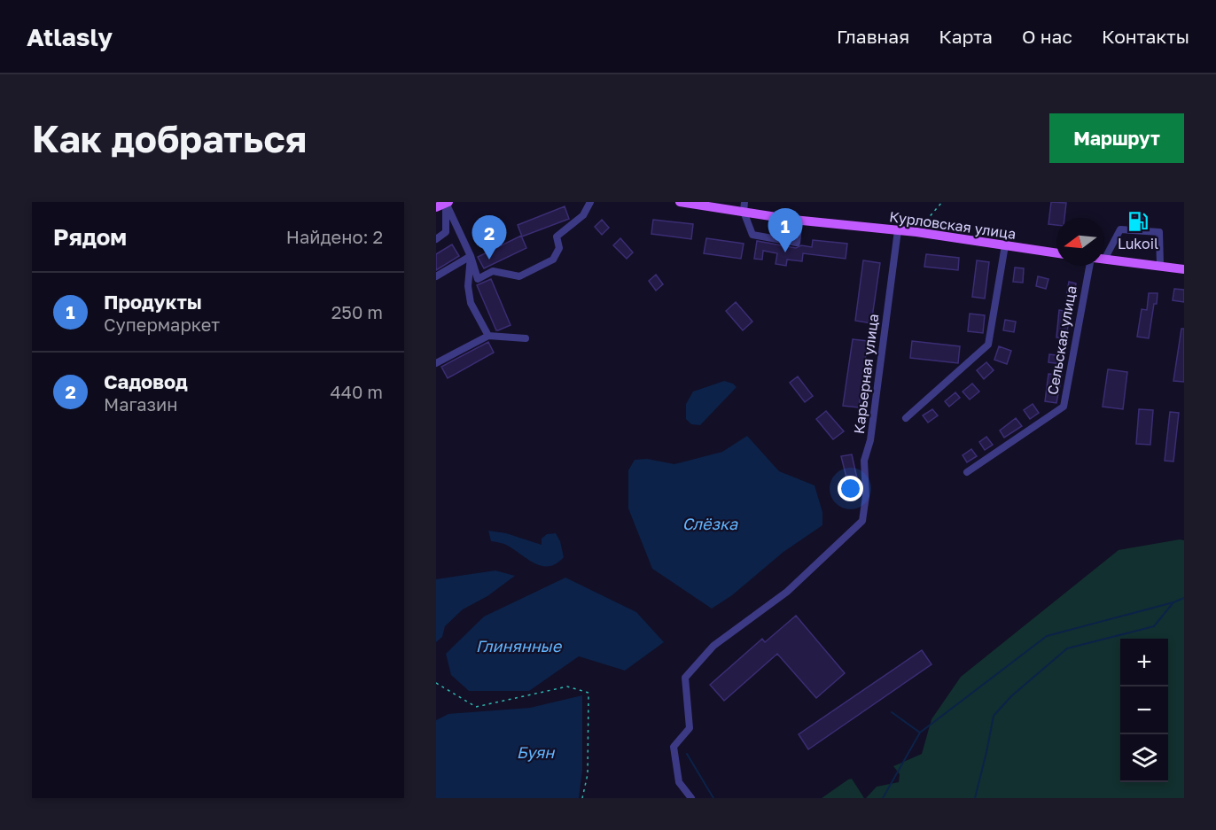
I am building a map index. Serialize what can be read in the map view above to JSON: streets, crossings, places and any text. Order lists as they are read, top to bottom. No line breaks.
{"streets":{"main road":["Курловская улица"],"street":["Сельская улица","Карьерная улица"]},"crossings":[["Курловская улица","Карьерная улица"]],"water":["Слёзка","Глинянные","Буян"],"places":{"fuel station":["Lukoil"]},"north":"left","page":{"header":"Atlasly","nav":["Главная","Карта","О нас","Контакты"],"buttons":"Маршрут","title":"Как добраться","heading":["Рядом","Найдено: 2"],"pins":["1","2"],"list":[{"mark":"1","name":"Продукты","note":"Супермаркет","value":"250 m"},{"mark":"2","name":"Садовод","note":"Магазин","value":"440 m"}],"map_buttons":["+","−"]}}
